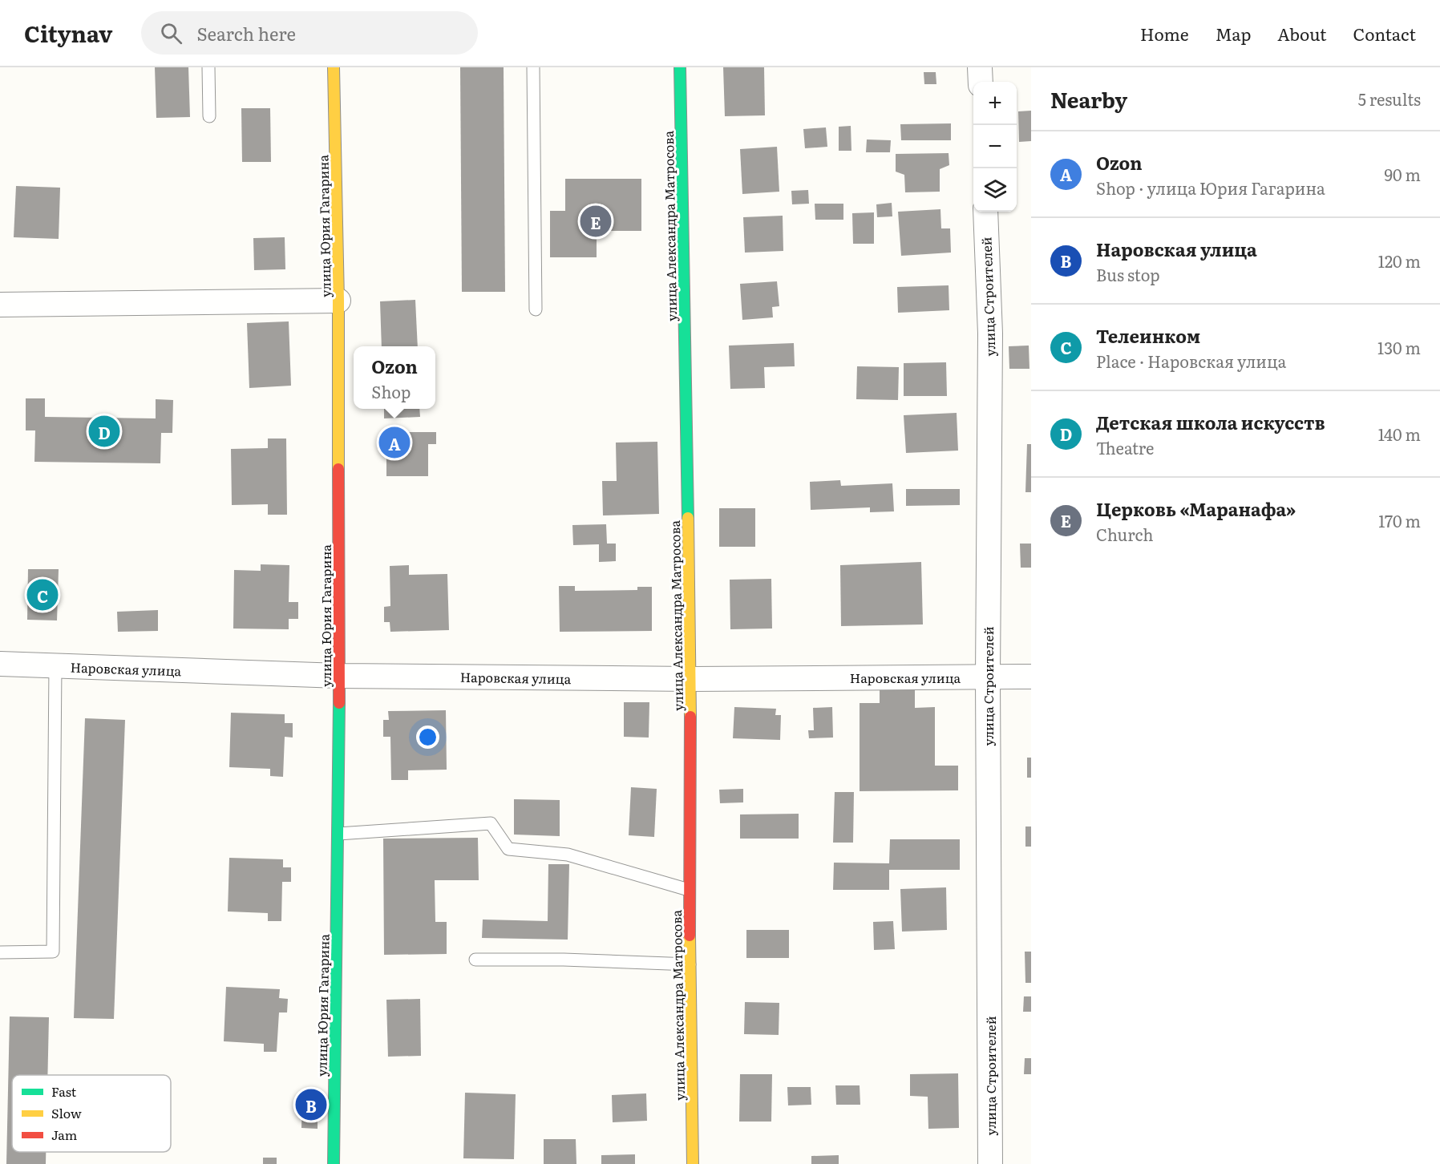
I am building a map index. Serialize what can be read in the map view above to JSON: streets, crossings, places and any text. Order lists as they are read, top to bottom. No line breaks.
{"streets":{"street":["улица Юрия Гагарина","улица Александра Матросова","улица Строителей","Наровская улица"]},"crossings":[["улица Юрия Гагарина","Наровская улица"],["улица Александра Матросова","Наровская улица"],["улица Строителей","Наровская улица"]],"legend":["Fast","Slow","Jam"],"page":{"header":"Citynav","search":"Search here","nav":["Home","Map","About","Contact"],"heading":["Nearby","5 results"],"map_buttons":["+","−"],"list":[{"mark":"A","name":"Ozon","note":"Shop · улица Юрия Гагарина","value":"90 m"},{"mark":"B","name":"Наровская улица","note":"Bus stop","value":"120 m"},{"mark":"C","name":"Телеинком","note":"Place · Наровская улица","value":"130 m"},{"mark":"D","name":"Детская школа искусств","note":"Theatre","value":"140 m"},{"mark":"E","name":"Церковь «Маранафа»","note":"Church","value":"170 m"}],"pins":["E","D","A","C","B"],"popup":["Ozon","Shop"]}}
